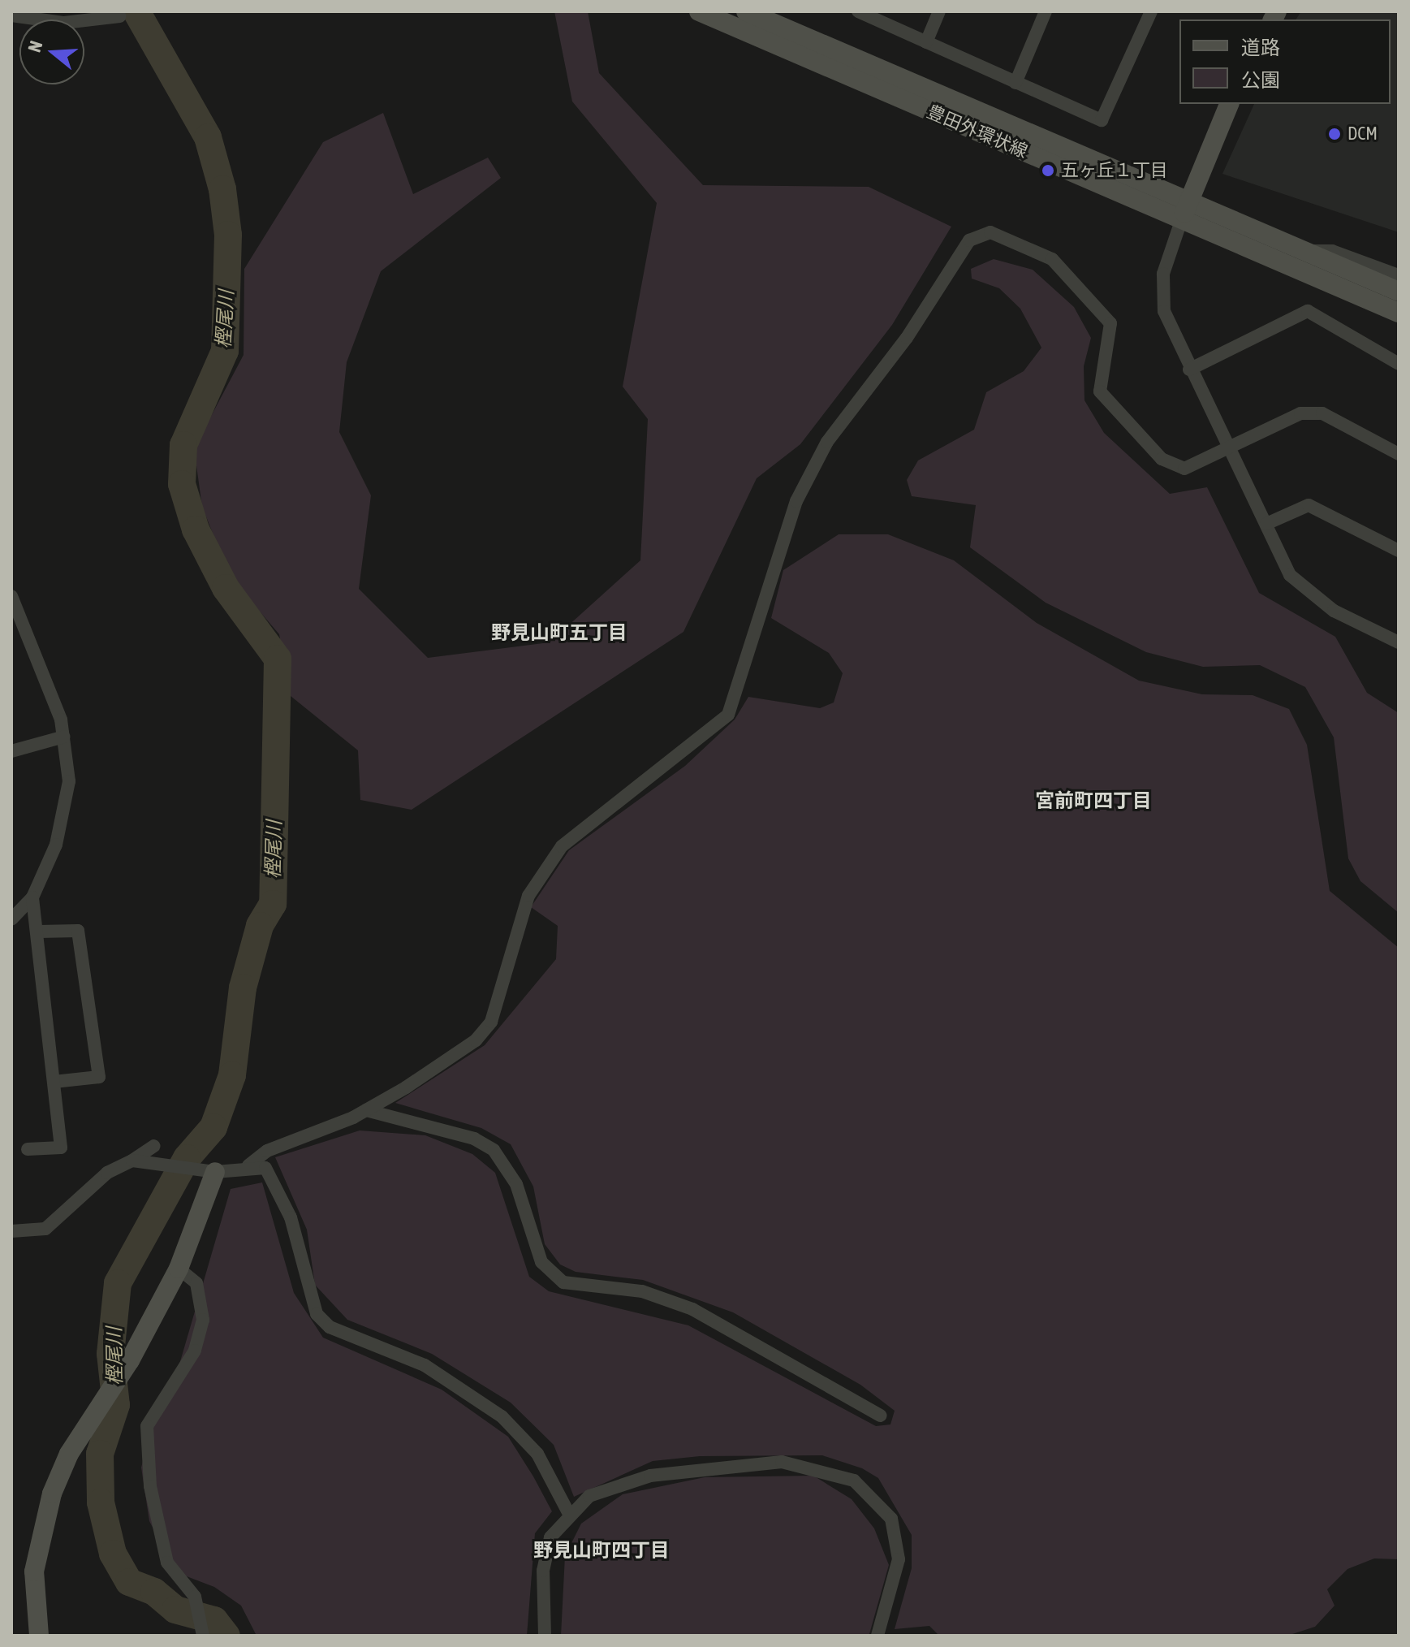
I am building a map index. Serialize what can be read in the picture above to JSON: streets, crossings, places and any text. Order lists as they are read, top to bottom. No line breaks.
{"streets":{"street":["豊田外環状線"]},"districts":["野見山町五丁目","宮前町四丁目","野見山町四丁目"],"water":["樫尾川"],"places":["DCM","五ヶ丘１丁目"],"legend":["道路","公園"],"north":"left"}
